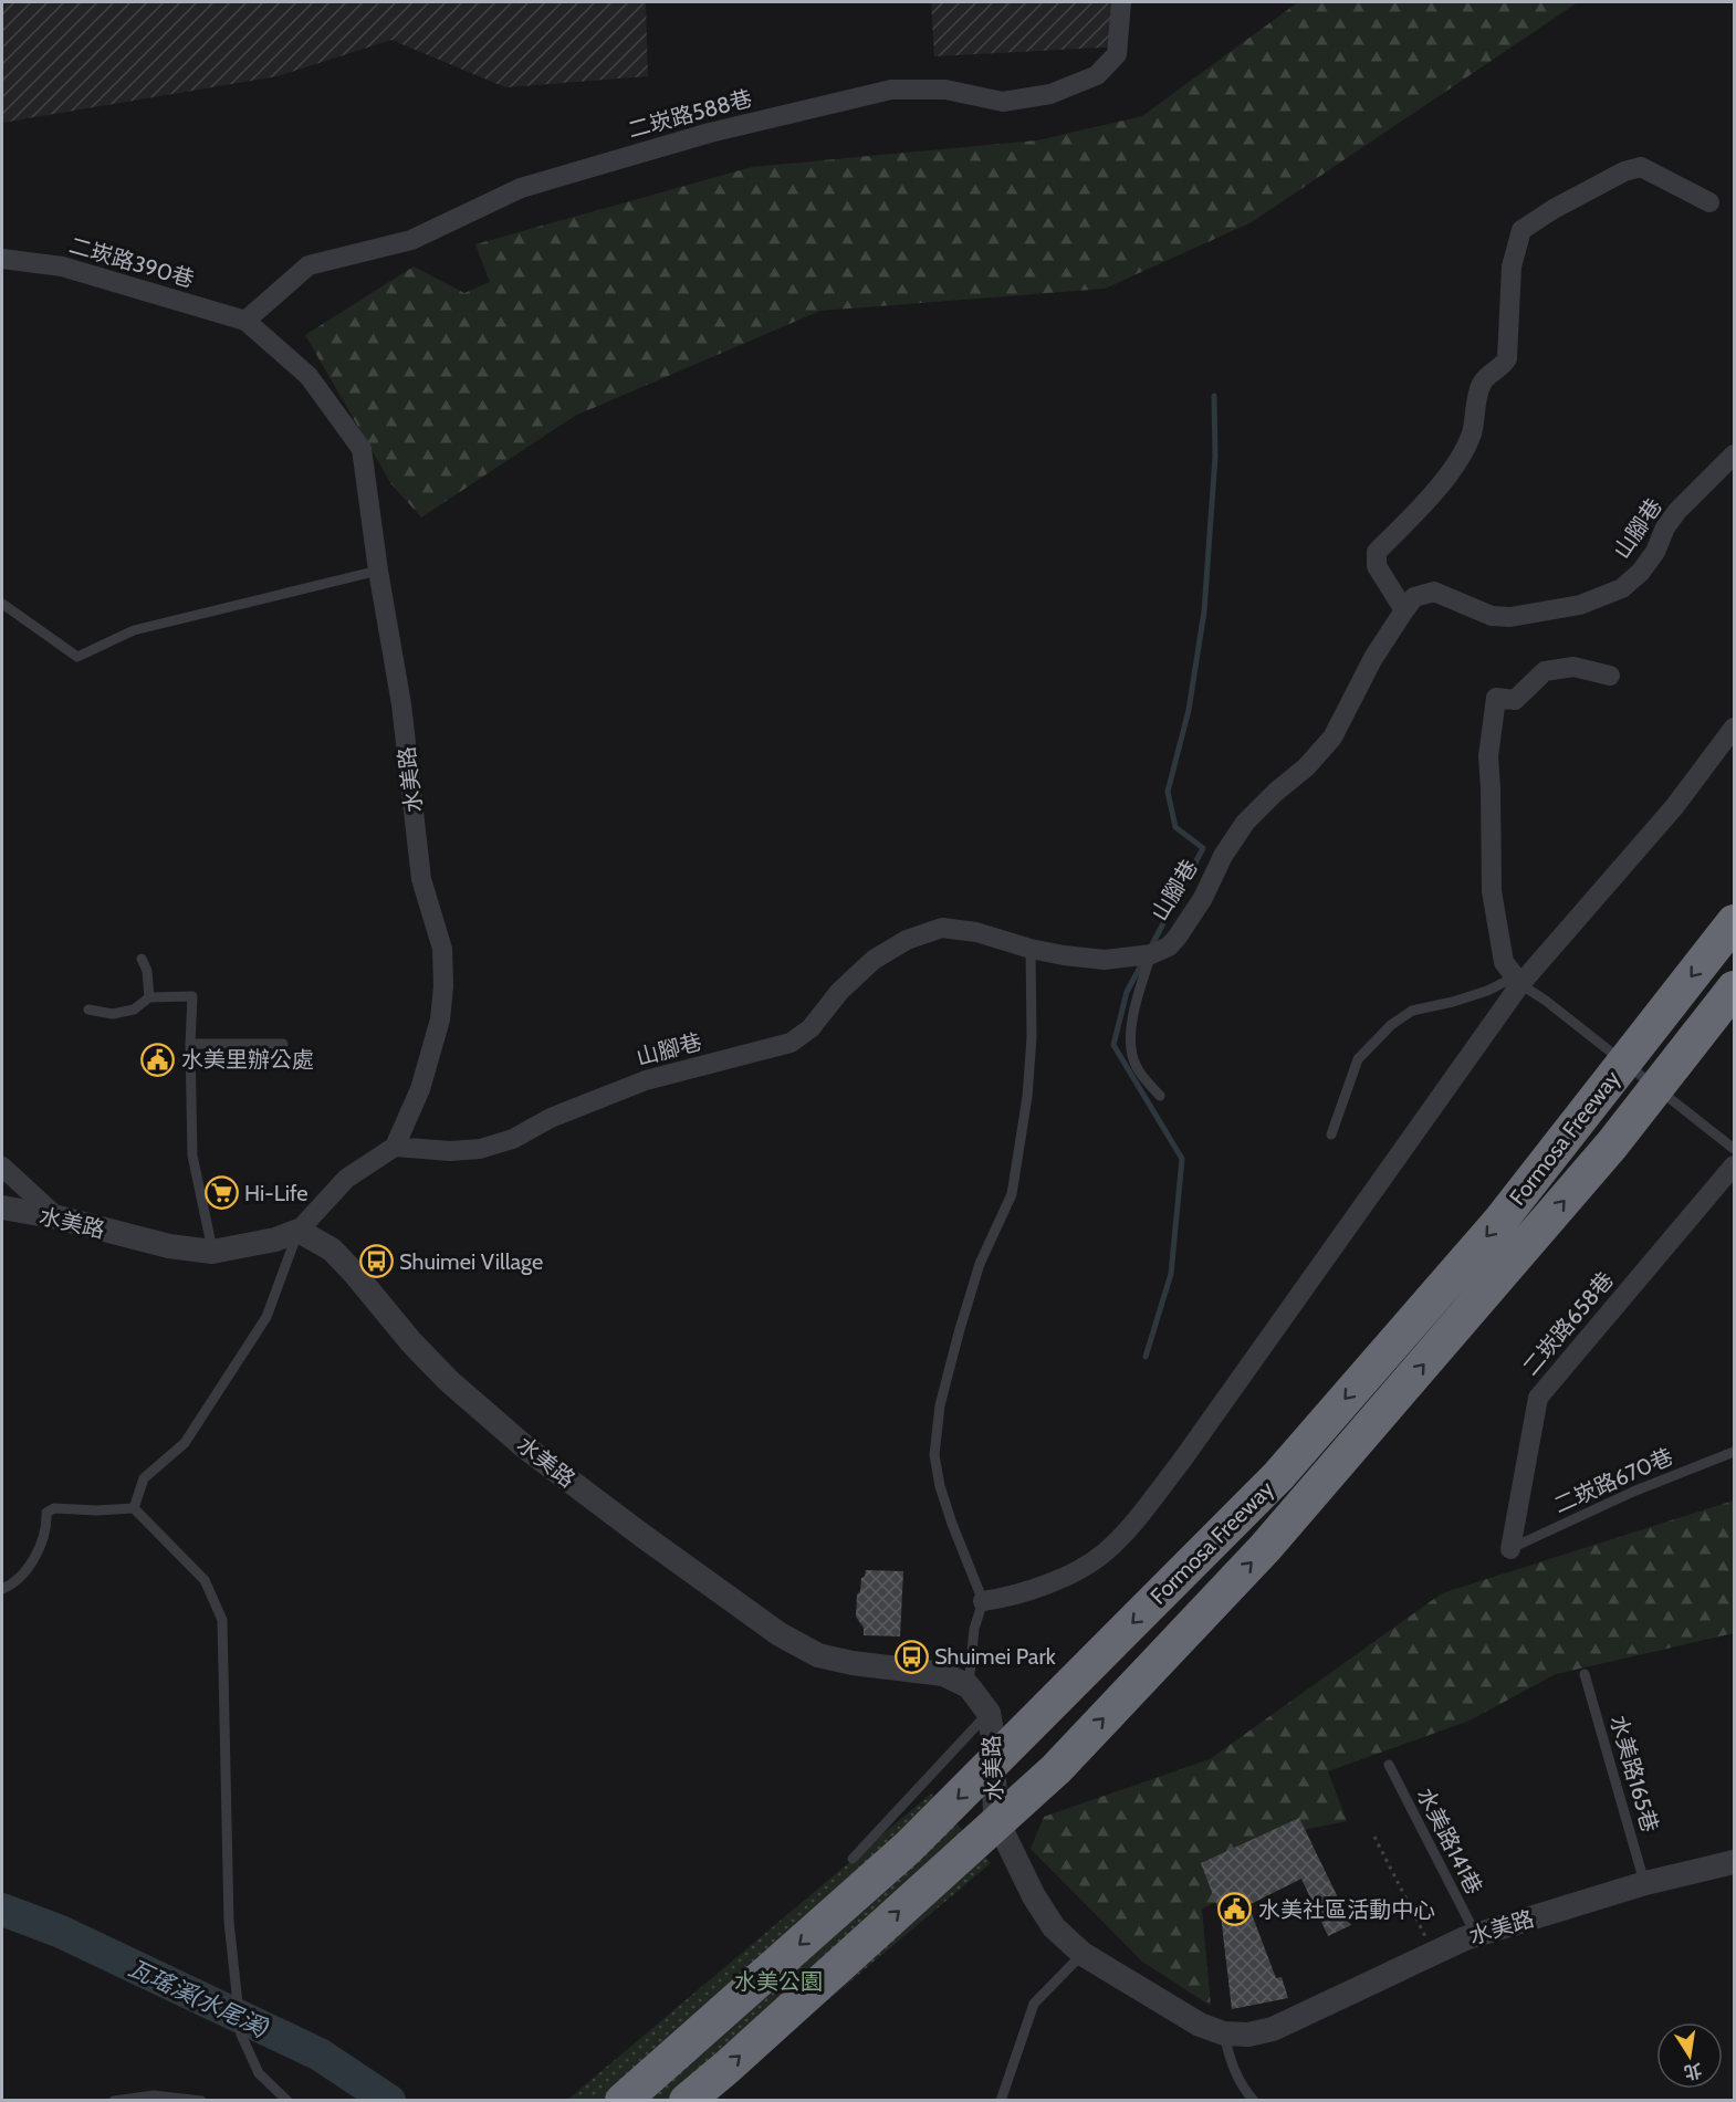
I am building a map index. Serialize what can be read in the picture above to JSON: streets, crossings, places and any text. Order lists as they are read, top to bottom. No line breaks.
{"streets":{"highway":["Formosa Freeway"],"street":["二崁路588巷","二崁路390巷","山腳巷","水美路","二崁路658巷"],"lane":["二崁路670巷","水美路165巷","水美路141巷"]},"crossings":[["二崁路588巷","二崁路390巷"],["二崁路588巷","水美路"],["二崁路390巷","水美路"],["山腳巷","水美路"],["水美路","水美路165巷"],["水美路","水美路141巷"],["二崁路658巷","二崁路670巷"]],"water":["瓦瑤溪(水尾溪)"],"parks":["水美公園"],"places":{"public building":["水美里辦公處","水美社區活動中心"],"supermarket":["Hi-Life"],"bus stop":["Shuimei Village","Shuimei Park"]},"north":"bottom"}
